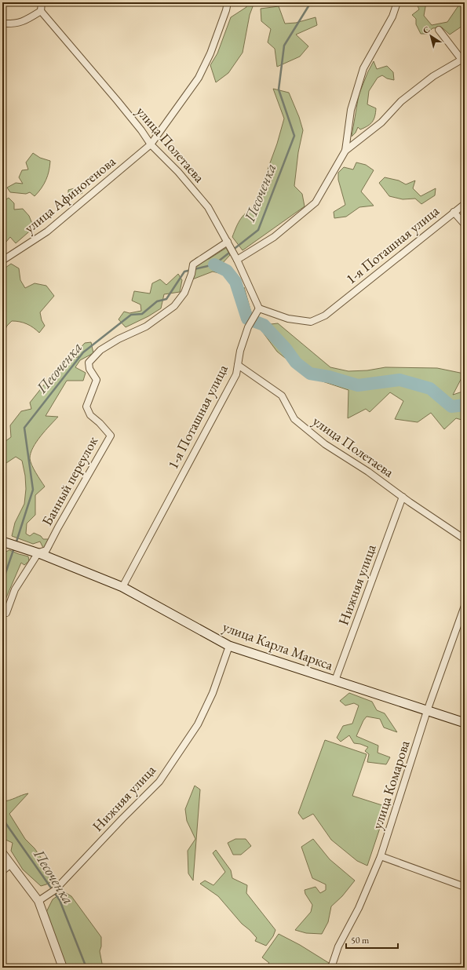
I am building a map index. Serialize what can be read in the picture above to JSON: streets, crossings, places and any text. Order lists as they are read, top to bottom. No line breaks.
{"streets":{"main road":["улица Карла Маркса"],"street":["улица Полетаева","улица Афиногенова","1-я Поташная улица","Банный переулок","Нижняя улица","улица Комарова"]},"crossings":[["улица Полетаева","улица Афиногенова"],["улица Полетаева","1-я Поташная улица"],["улица Полетаева","Банный переулок"],["улица Полетаева","Нижняя улица"],["1-я Поташная улица","улица Карла Маркса"],["Банный переулок","улица Карла Маркса"],["Нижняя улица","улица Карла Маркса"],["улица Карла Маркса","улица Комарова"]],"water":["Песоченка"],"scale_bar":"50 m","north":"top left"}
